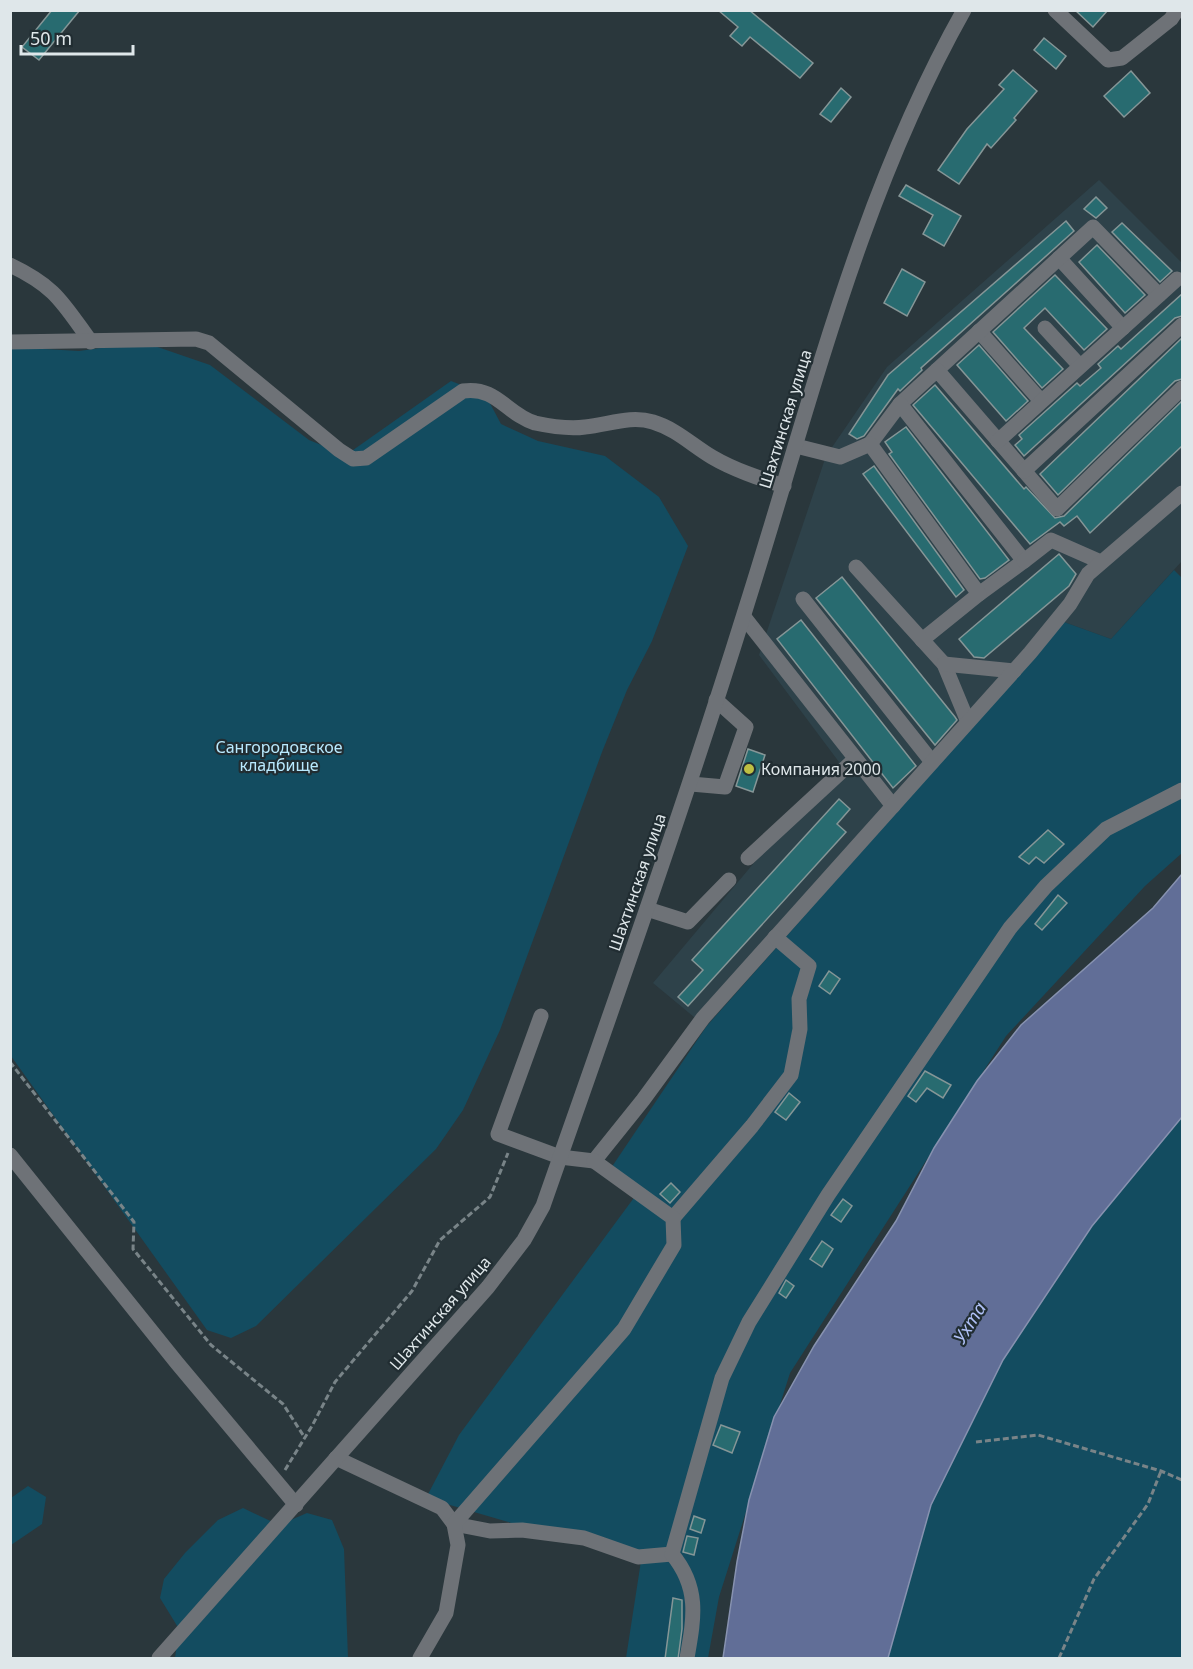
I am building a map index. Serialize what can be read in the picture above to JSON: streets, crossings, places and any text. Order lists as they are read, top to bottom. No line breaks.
{"streets":{"street":["Шахтинская улица"]},"water":["Ухта"],"parks":["Сангородовское кладбище"],"places":["Компания 2000"],"scale_bar":"50 m"}
